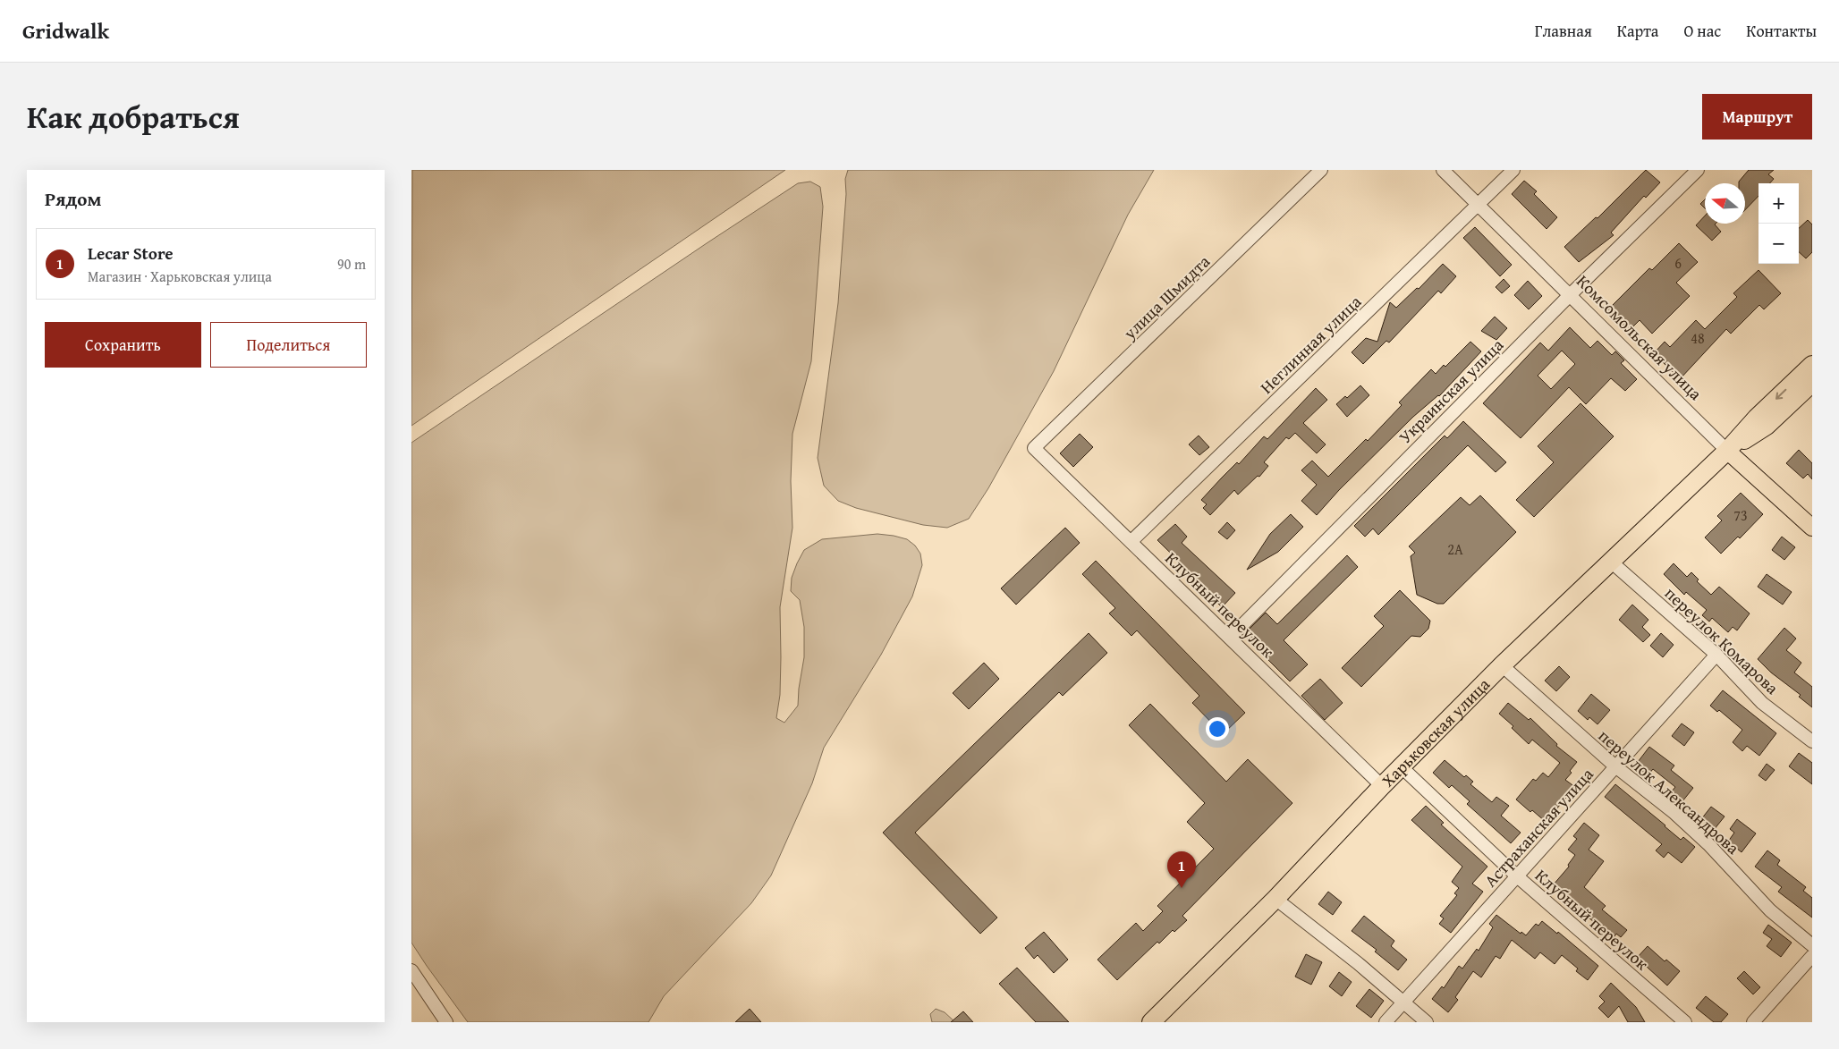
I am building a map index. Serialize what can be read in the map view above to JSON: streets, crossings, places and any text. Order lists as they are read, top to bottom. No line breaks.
{"streets":{"highway":["Харьковская улица"],"main road":["Комсомольская улица"],"street":["улица Шмидта","Неглинная улица","Украинская улица","Клубный переулок","переулок Комарова","переулок Александрова","Астраханская улица"]},"crossings":[["улица Шмидта","Клубный переулок"],["Комсомольская улица","Неглинная улица"],["Комсомольская улица","Украинская улица"],["Комсомольская улица","Харьковская улица"],["Неглинная улица","Клубный переулок"],["Украинская улица","Клубный переулок"],["Клубный переулок","Харьковская улица"],["Клубный переулок","Астраханская улица"],["переулок Комарова","Харьковская улица"],["переулок Комарова","Астраханская улица"],["Харьковская улица","переулок Александрова"],["переулок Александрова","Астраханская улица"]],"house_numbers":["6","48","73","2А"],"north":"left","page":{"header":"Gridwalk","nav":["Главная","Карта","О нас","Контакты"],"title":"Как добраться","buttons":["Маршрут",["Сохранить","Поделиться"]],"heading":"Рядом","map_buttons":["+","−"],"list":[{"mark":"1","name":"Lecar Store","note":"Магазин · Харьковская улица","value":"90 m"}],"pins":"1"}}
